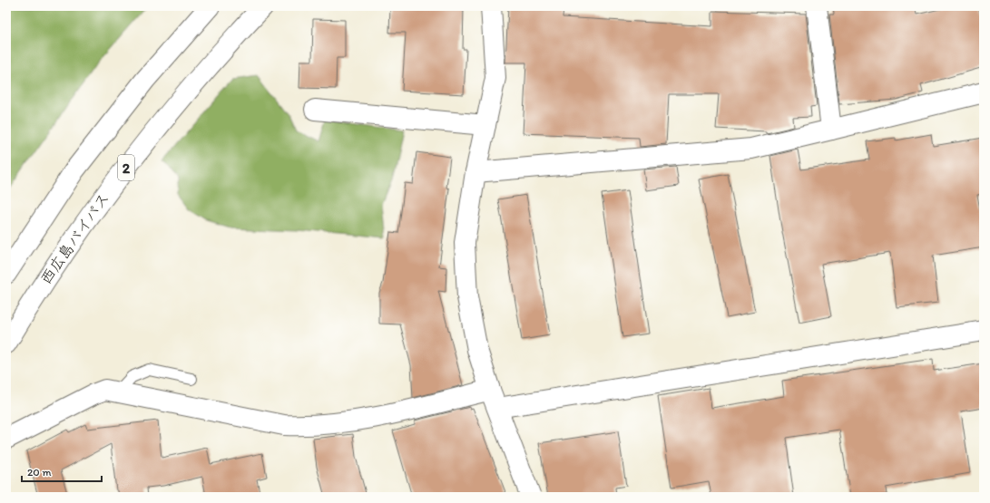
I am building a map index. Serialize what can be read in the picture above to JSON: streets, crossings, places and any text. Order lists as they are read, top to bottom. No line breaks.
{"streets":{"main road":["2","西広島バイパス"]},"scale_bar":"20 m"}
